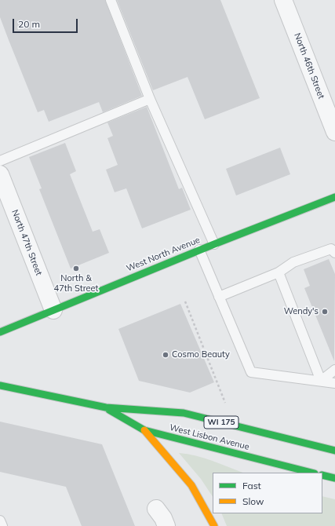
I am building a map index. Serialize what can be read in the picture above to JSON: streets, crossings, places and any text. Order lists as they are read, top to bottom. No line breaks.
{"streets":{"main road":["West North Avenue","WI 175","West Lisbon Avenue"],"street":["North 46th Street","North 47th Street"]},"crossings":[["North 47th Street","West North Avenue"],["WI 175","West Lisbon Avenue"]],"places":["North & 47th Street","Wendy's","Cosmo Beauty"],"legend":["Fast","Slow"],"scale_bar":"20 m"}
